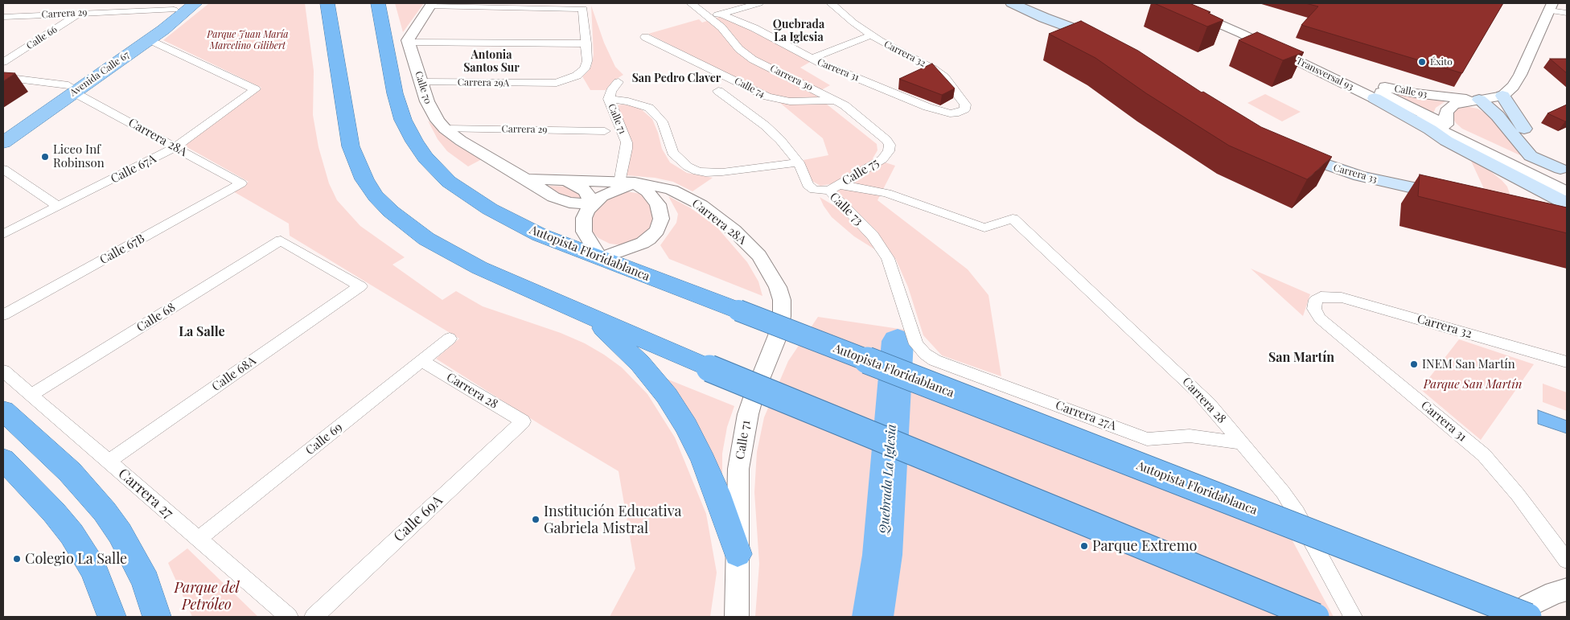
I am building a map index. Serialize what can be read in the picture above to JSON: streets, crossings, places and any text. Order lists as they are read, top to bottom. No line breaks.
{"streets":{"highway":["Autopista Floridablanca"],"main road":["Avenida Calle 67","Carrera 33"],"street":["Carrera 29","Calle 66","Carrera 32","Carrera 31","Transversal 93","Carrera 30","Carrera 29A","Calle 70","Calle 74","Calle 93","Calle 71","Carrera 28A","Calle 67A","Calle 75","Calle 73","Calle 67B","Calle 68","Calle 68A","Carrera 28","Carrera 27A","Calle 69","Carrera 27","Calle 69A"]},"crossings":[["Carrera 29","Calle 66"],["Carrera 29","Avenida Calle 67"],["Carrera 29","Calle 70"],["Carrera 32","Carrera 31"],["Avenida Calle 67","Carrera 28A"],["Avenida Calle 67","Calle 67A"],["Transversal 93","Calle 93"],["Carrera 30","Calle 74"],["Carrera 30","Calle 75"],["Carrera 29A","Calle 70"],["Calle 70","Calle 71"],["Calle 70","Carrera 28A"],["Calle 70","Autopista Floridablanca"],["Calle 71","Carrera 28A"],["Calle 71","Autopista Floridablanca"],["Carrera 28A","Calle 67A"],["Carrera 28A","Calle 67B"],["Carrera 28A","Autopista Floridablanca"],["Calle 75","Calle 73"],["Calle 75","Carrera 28"],["Calle 73","Carrera 28"],["Calle 73","Carrera 27A"],["Calle 68","Calle 68A"],["Calle 68","Carrera 27"],["Calle 68A","Carrera 27"],["Carrera 28","Carrera 27A"],["Carrera 28","Calle 69"],["Carrera 28","Calle 69A"],["Calle 69","Carrera 27"]],"districts":["Quebrada La Iglesia","Antonia Santos Sur","San Pedro Claver","La Salle","San Martín"],"water":["Quebrada La Iglesia"],"parks":["Parque Juan María Marcelino Gilibert","Parque San Martín","Parque del Petróleo"],"places":["Éxito","Liceo Inf Robinson","INEM San Martín","Institución Educativa Gabriela Mistral","Parque Extremo","Colegio La Salle"]}
